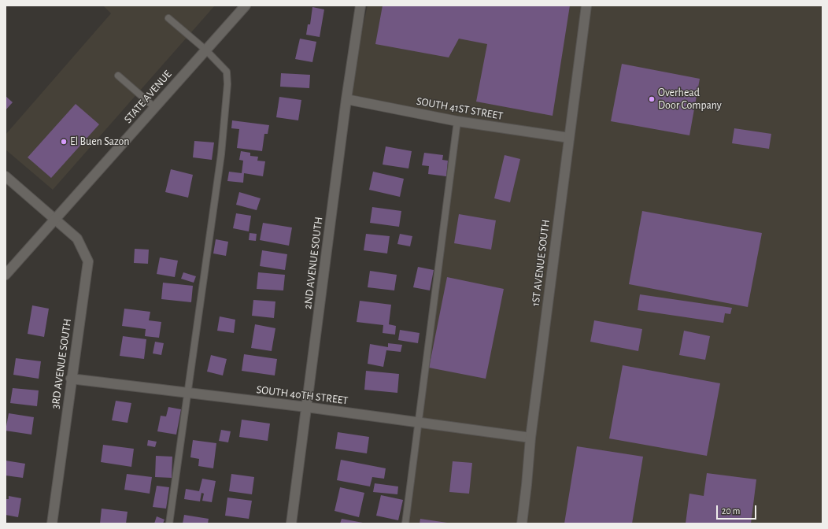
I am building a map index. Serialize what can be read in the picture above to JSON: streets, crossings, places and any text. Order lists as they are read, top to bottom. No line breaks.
{"streets":{"street":["STATE AVENUE","SOUTH 41ST STREET","2ND AVENUE SOUTH","1ST AVENUE SOUTH","3RD AVENUE SOUTH","SOUTH 40TH STREET"]},"crossings":[["STATE AVENUE","3RD AVENUE SOUTH"],["SOUTH 41ST STREET","2ND AVENUE SOUTH"],["SOUTH 41ST STREET","1ST AVENUE SOUTH"],["2ND AVENUE SOUTH","SOUTH 40TH STREET"],["1ST AVENUE SOUTH","SOUTH 40TH STREET"],["3RD AVENUE SOUTH","SOUTH 40TH STREET"]],"places":["Overhead Door Company","El Buen Sazon"],"scale_bar":"20 m"}
